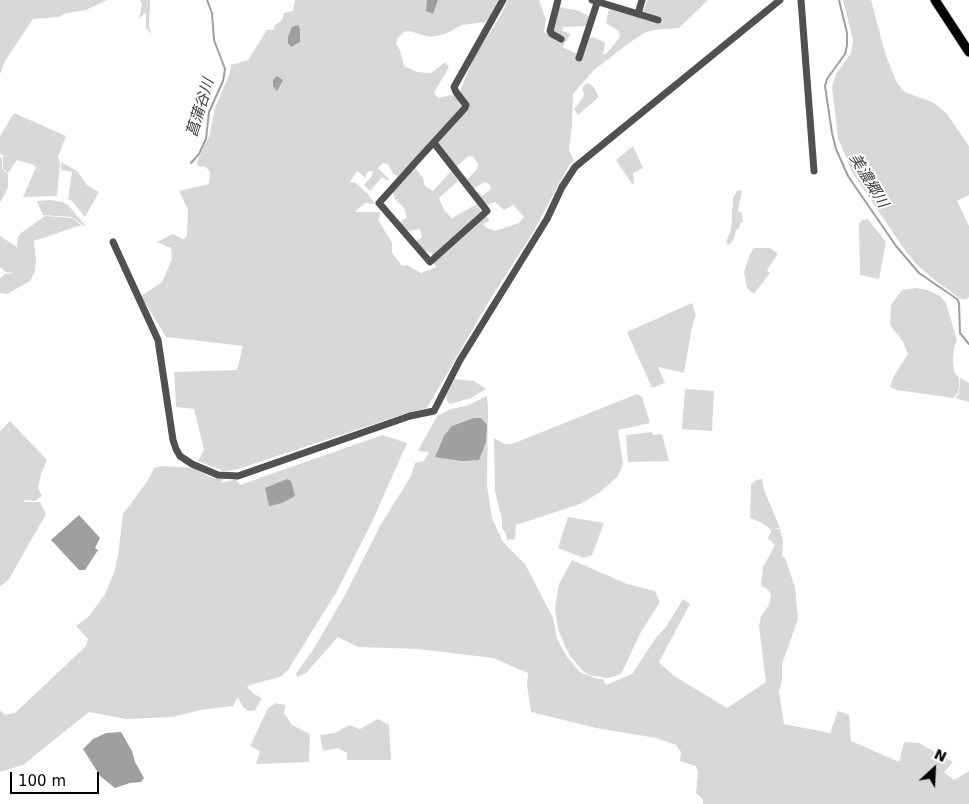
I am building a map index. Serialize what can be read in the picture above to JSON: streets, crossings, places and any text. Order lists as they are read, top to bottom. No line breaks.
{"water":["菖蒲谷川","美濃郷川"],"scale_bar":"100 m","north":"top right"}
